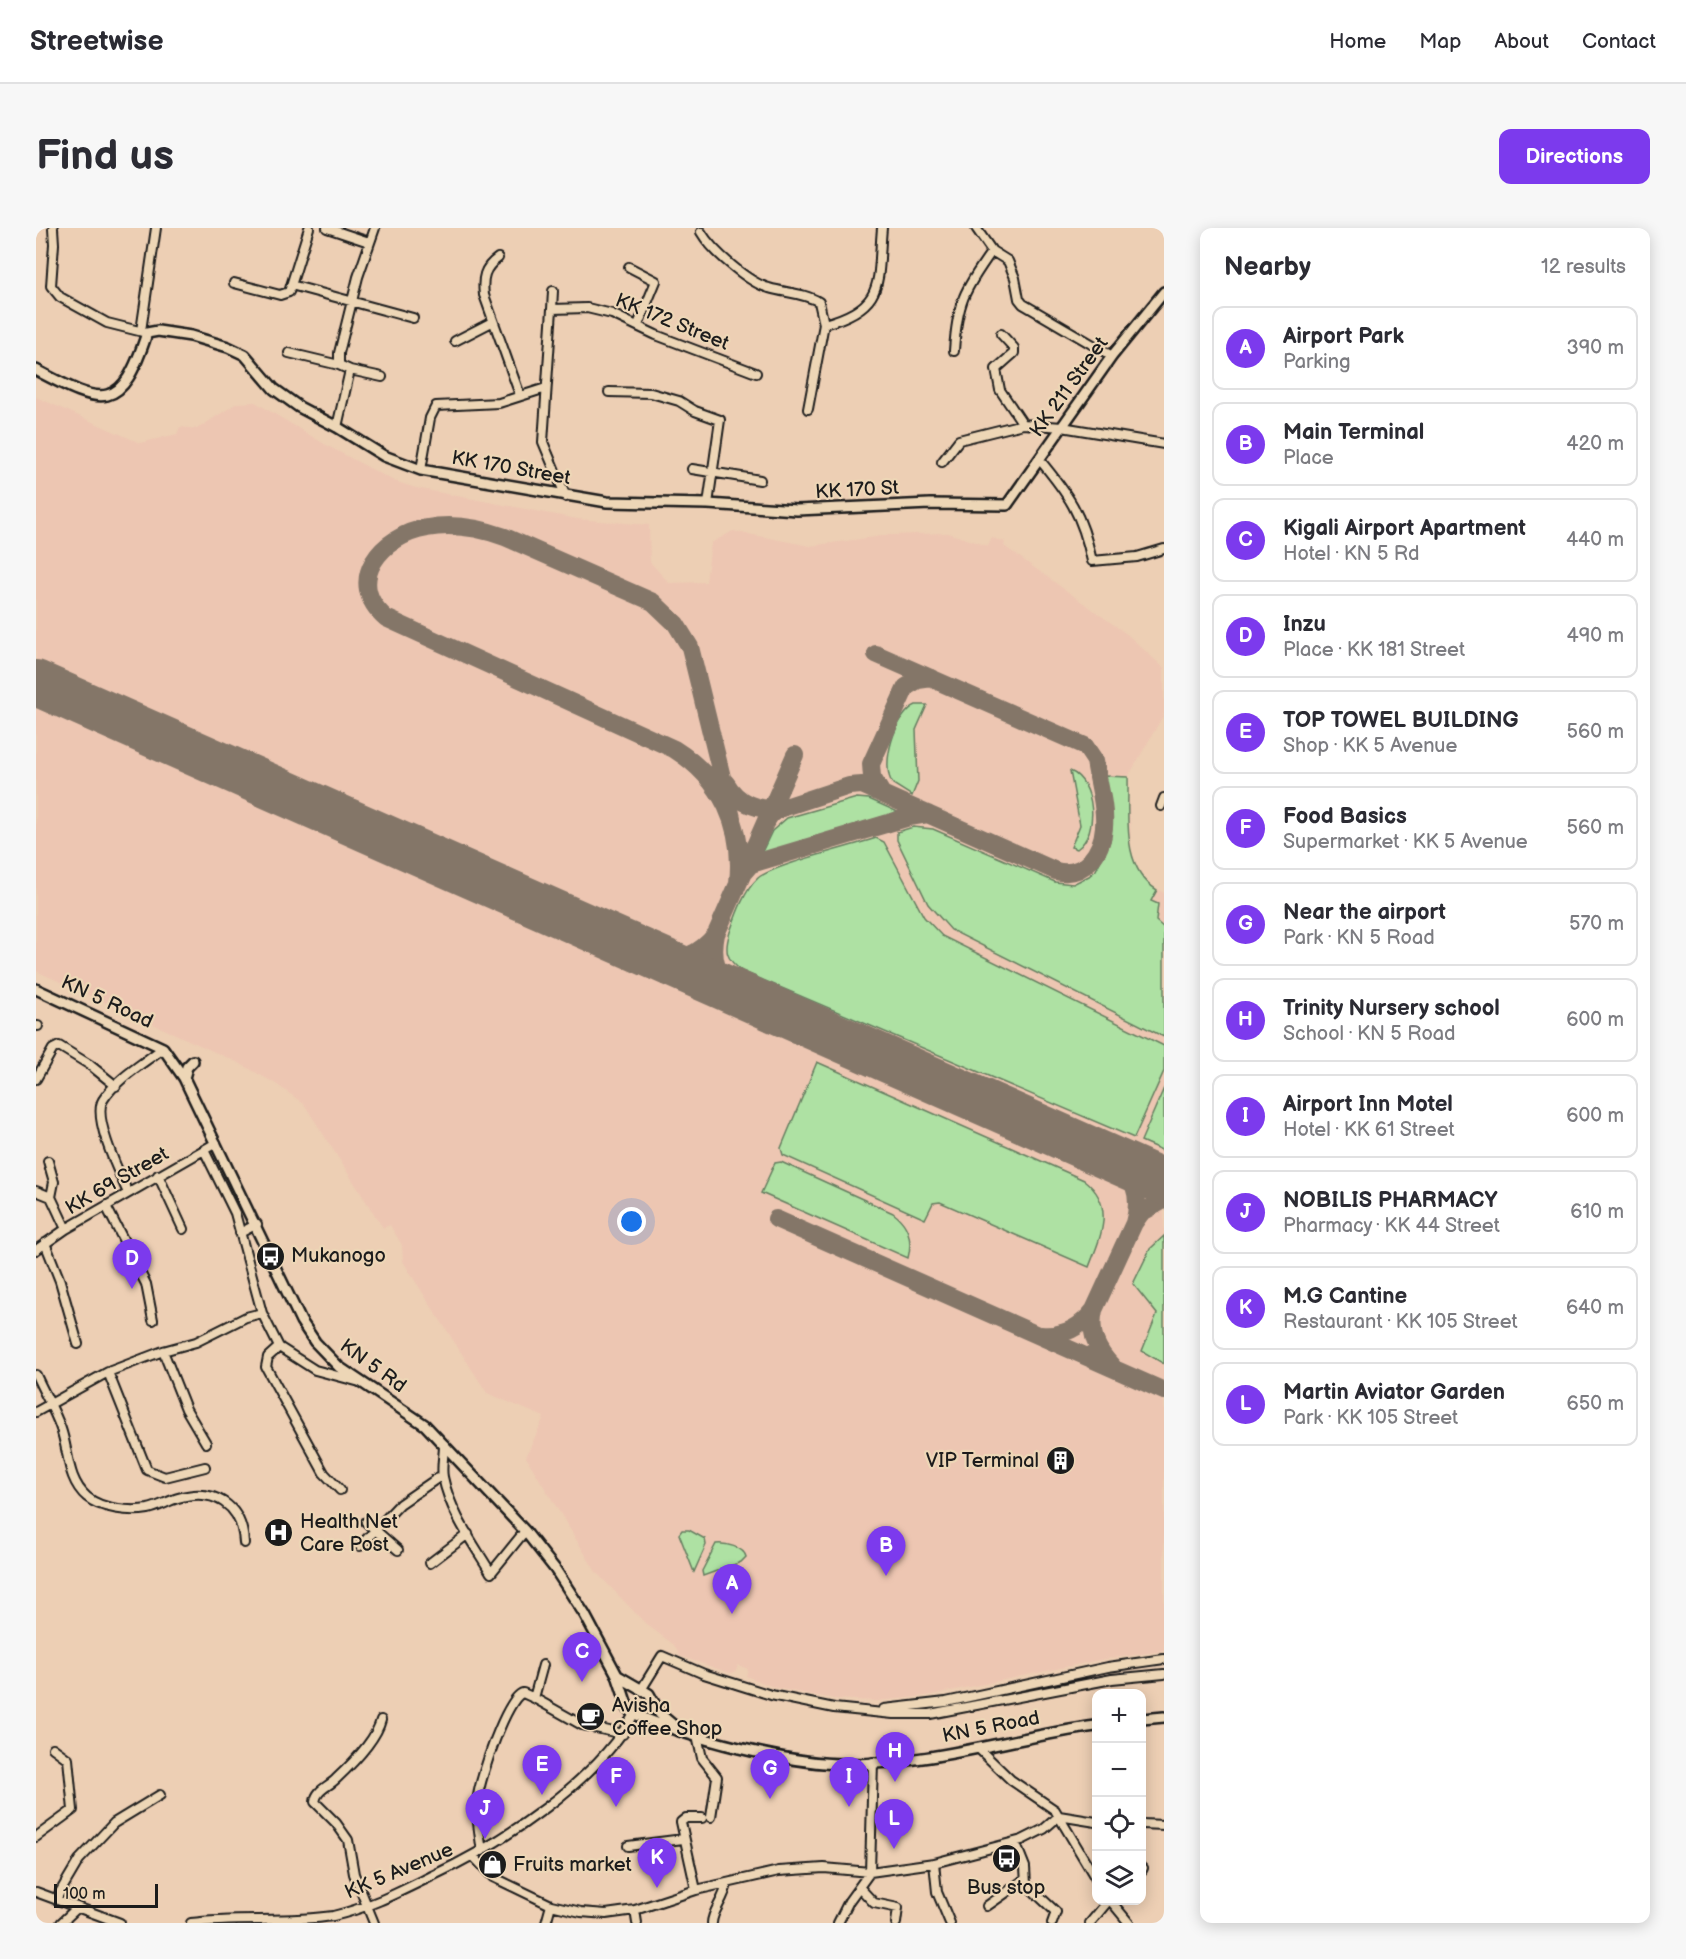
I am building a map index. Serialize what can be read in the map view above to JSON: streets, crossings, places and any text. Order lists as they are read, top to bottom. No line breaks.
{"streets":{"main road":["KK 211 Street","KK 170 Street","KK 170 St","KN 5 Road","KN 5 Rd"],"street":["KK 172 Street","KK 69 Street","KK 5 Avenue"]},"crossings":[["KK 211 Street","KK 170 St"],["KK 170 Street","KK 170 St"],["KN 5 Road","KN 5 Rd"],["KK 69 Street","KN 5 Rd"],["KN 5 Rd","KK 5 Avenue"]],"places":{"bus stop":["Mukanogo","Bus stop"],"building":["VIP Terminal"],"hospital":["Health Net Care Post"],"cafe":["Avisha Coffee Shop"],"shop":["Fruits market"]},"scale_bar":"100 m","page":{"header":"Streetwise","nav":["Home","Map","About","Contact"],"buttons":"Directions","title":"Find us","heading":["Nearby","12 results"],"list":[{"mark":"A","name":"Airport Park","note":"Parking","value":"390 m"},{"mark":"B","name":"Main Terminal","note":"Place","value":"420 m"},{"mark":"C","name":"Kigali Airport Apartment","note":"Hotel · KN 5 Rd","value":"440 m"},{"mark":"D","name":"Inzu","note":"Place · KK 181 Street","value":"490 m"},{"mark":"E","name":"TOP TOWEL BUILDING","note":"Shop · KK 5 Avenue","value":"560 m"},{"mark":"F","name":"Food Basics","note":"Supermarket · KK 5 Avenue","value":"560 m"},{"mark":"G","name":"Near the airport","note":"Park · KN 5 Road","value":"570 m"},{"mark":"H","name":"Trinity Nursery school","note":"School · KN 5 Road","value":"600 m"},{"mark":"I","name":"Airport Inn Motel","note":"Hotel · KK 61 Street","value":"600 m"},{"mark":"J","name":"NOBILIS PHARMACY","note":"Pharmacy · KK 44 Street","value":"610 m"},{"mark":"K","name":"M.G Cantine","note":"Restaurant · KK 105 Street","value":"640 m"},{"mark":"L","name":"Martin Aviator Garden","note":"Park · KK 105 Street","value":"650 m"}],"pins":["D","B","A","C","H","E","G","F","I","J","L","K"],"map_buttons":["+","−"],"scale":"100 m"}}
